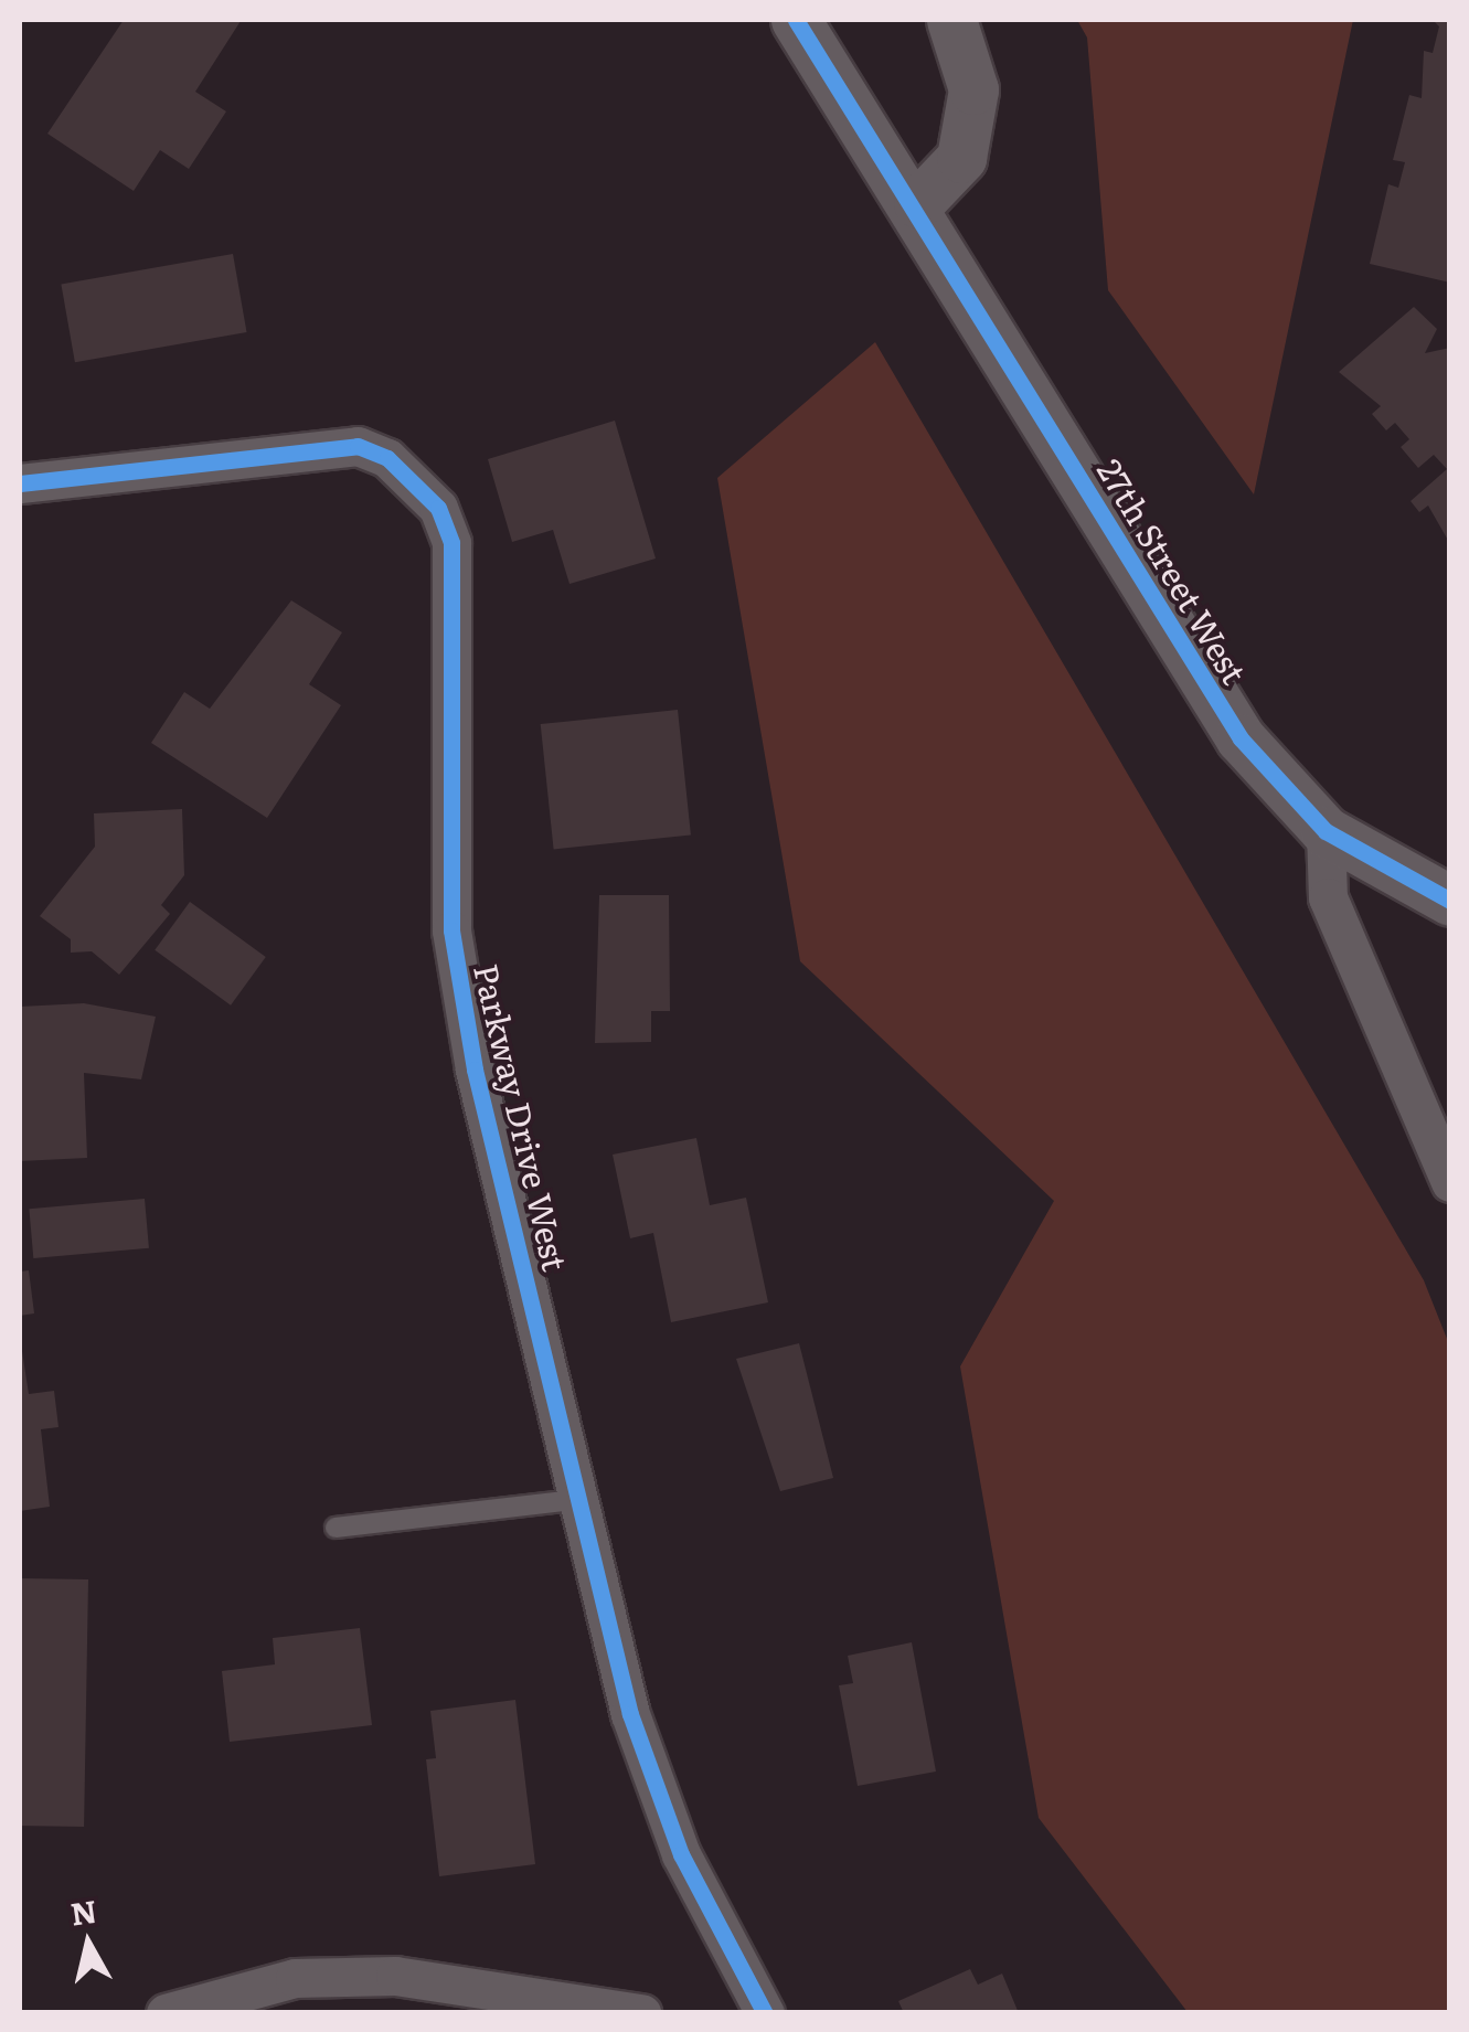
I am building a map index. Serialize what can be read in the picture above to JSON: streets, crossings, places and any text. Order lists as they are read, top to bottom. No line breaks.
{"streets":{"street":["27th Street West","Parkway Drive West"]},"north":"top"}
